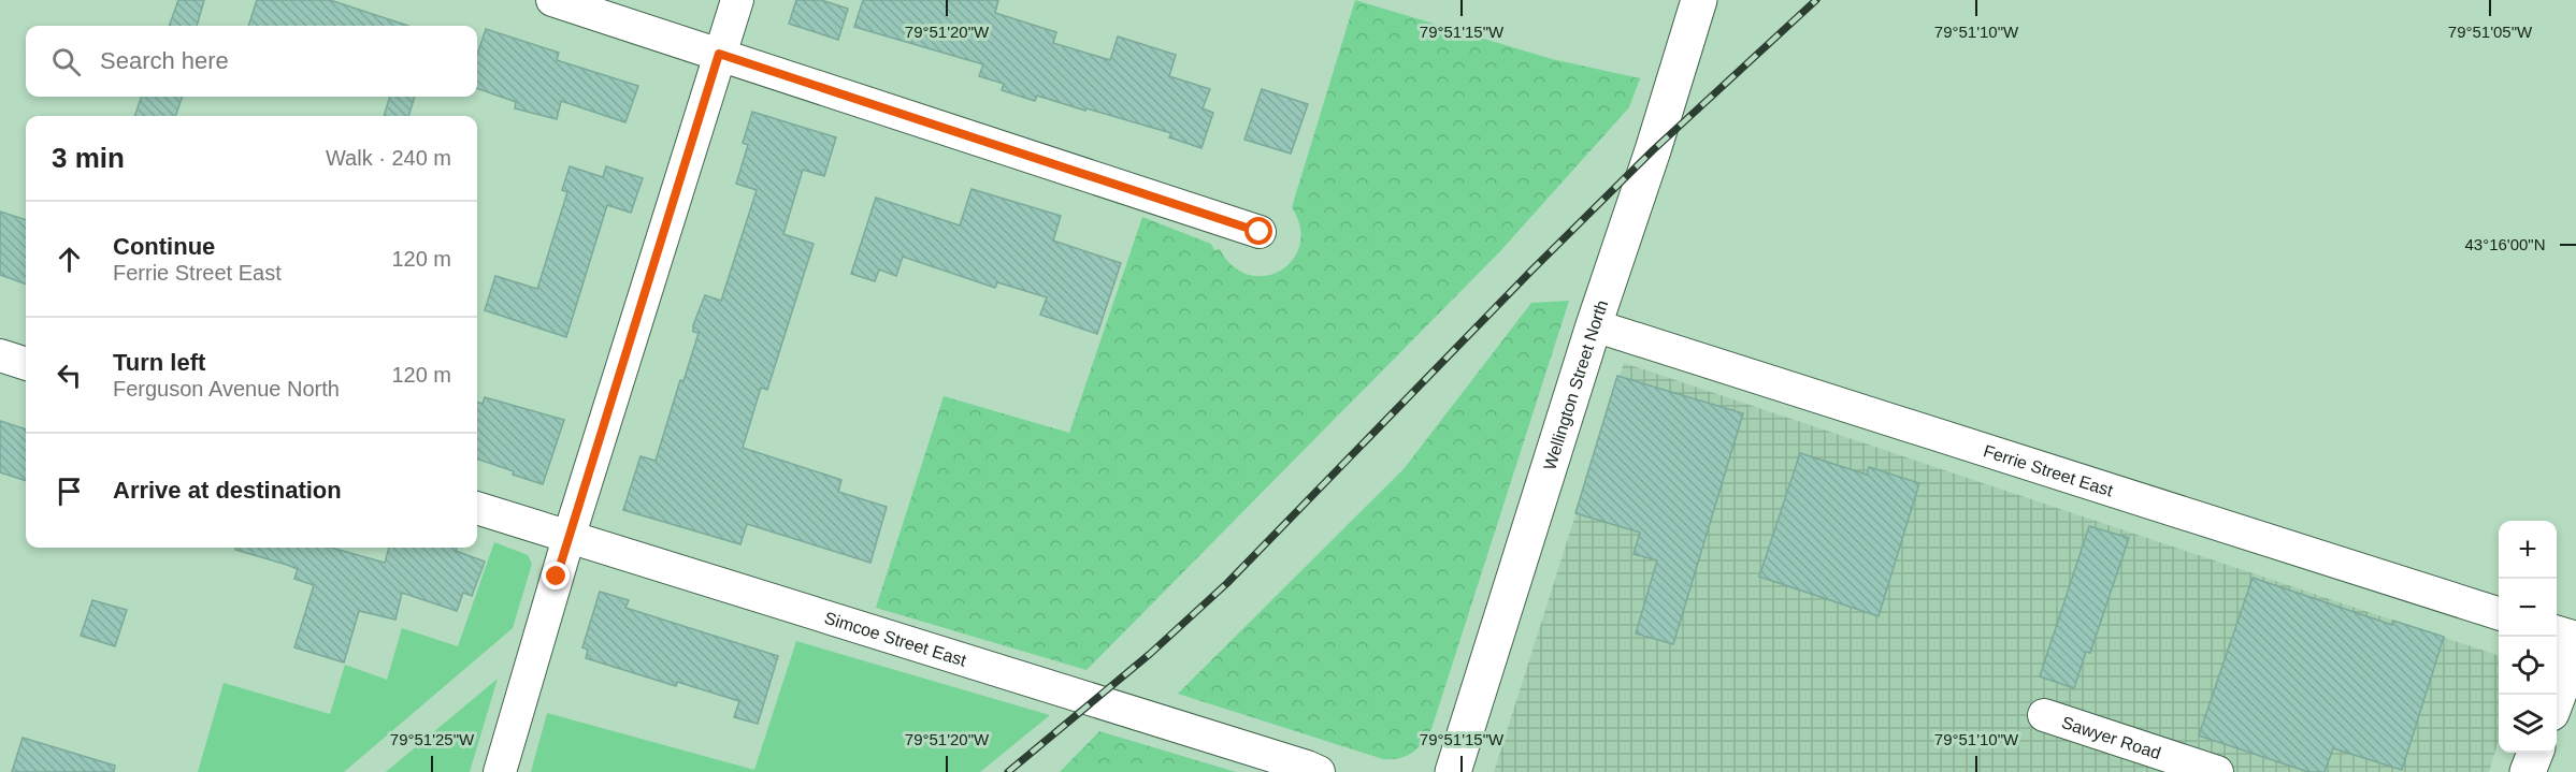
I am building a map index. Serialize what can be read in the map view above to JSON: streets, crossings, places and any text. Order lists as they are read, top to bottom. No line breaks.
{"streets":{"main road":["Wellington Street North"],"street":["Ferrie Street East","Simcoe Street East","Sawyer Road"]},"crossings":[["Wellington Street North","Ferrie Street East"]],"page":{"search":"Search here","heading":["3 min","Walk · 240 m"],"list":[["Continue","Ferrie Street East","120 m"],["Turn left","Ferguson Avenue North","120 m"],"Arrive at destination"],"map_buttons":["+","−"]},"coordinates":["79°51'20\"W","79°51'15\"W","79°51'10\"W","79°51'05\"W","43°16'00\"N","79°51'25\"W"]}
